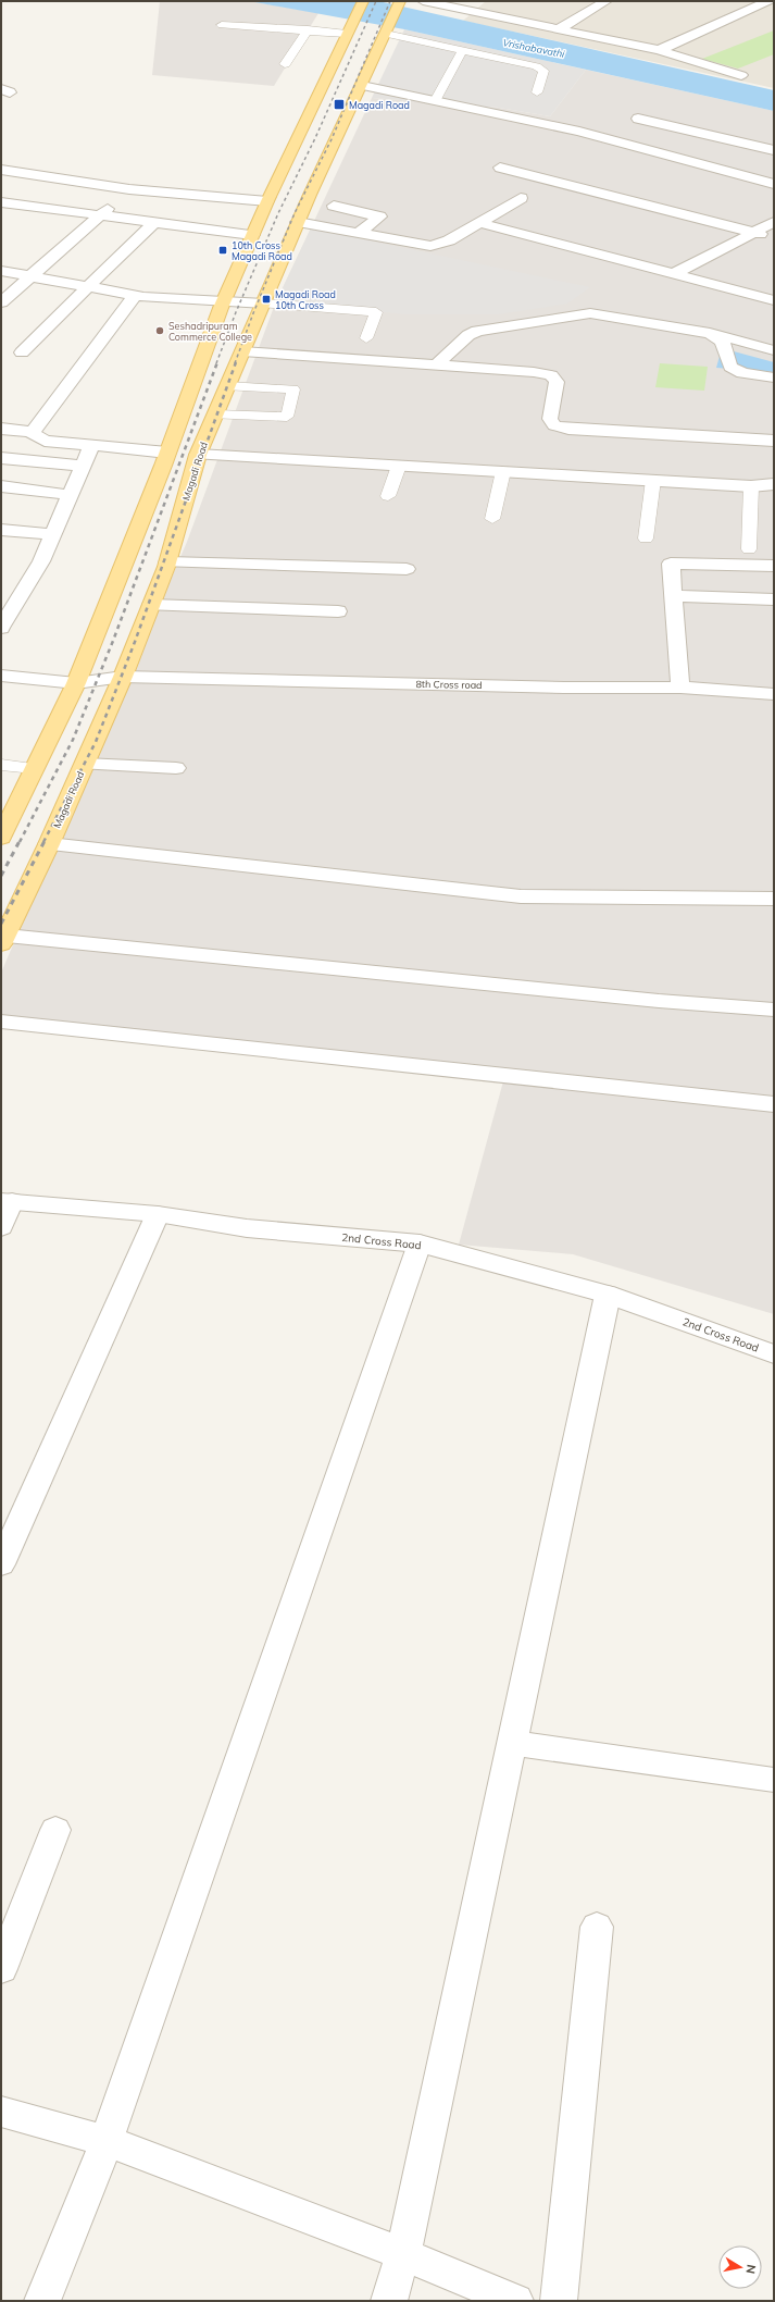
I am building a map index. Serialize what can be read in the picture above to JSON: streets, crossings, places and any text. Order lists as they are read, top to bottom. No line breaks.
{"streets":{"main road":["Magadi Road"],"street":["8th Cross road","2nd Cross Road"]},"crossings":[["Magadi Road","8th Cross road"]],"water":["Vrishabavathi"],"places":{"transit":["Magadi Road","10th Cross Magadi Road","Magadi Road 10th Cross"],"other":["Seshadripuram Commerce College"]},"north":"right"}
